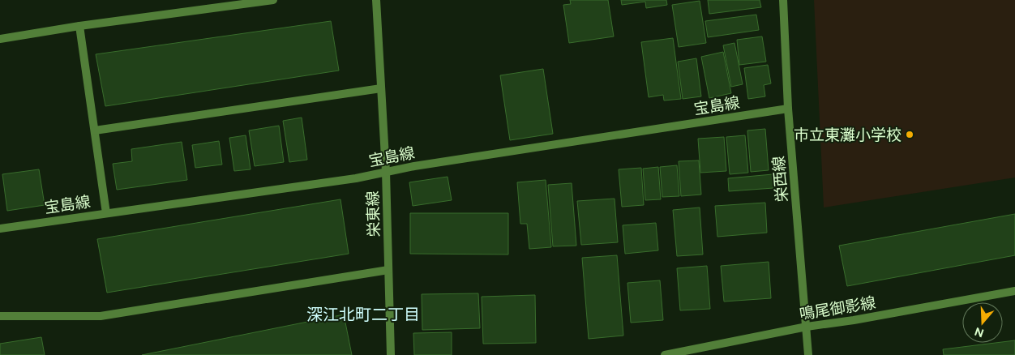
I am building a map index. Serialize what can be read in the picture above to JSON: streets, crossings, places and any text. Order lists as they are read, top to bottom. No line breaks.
{"streets":{"street":["宝島線","栄西線","栄東線","鳴尾御影線"]},"crossings":[["宝島線","栄西線"],["宝島線","栄東線"],["栄西線","鳴尾御影線"]],"districts":["深江北町二丁目"],"places":["市立東灘小学校"],"north":"bottom"}
